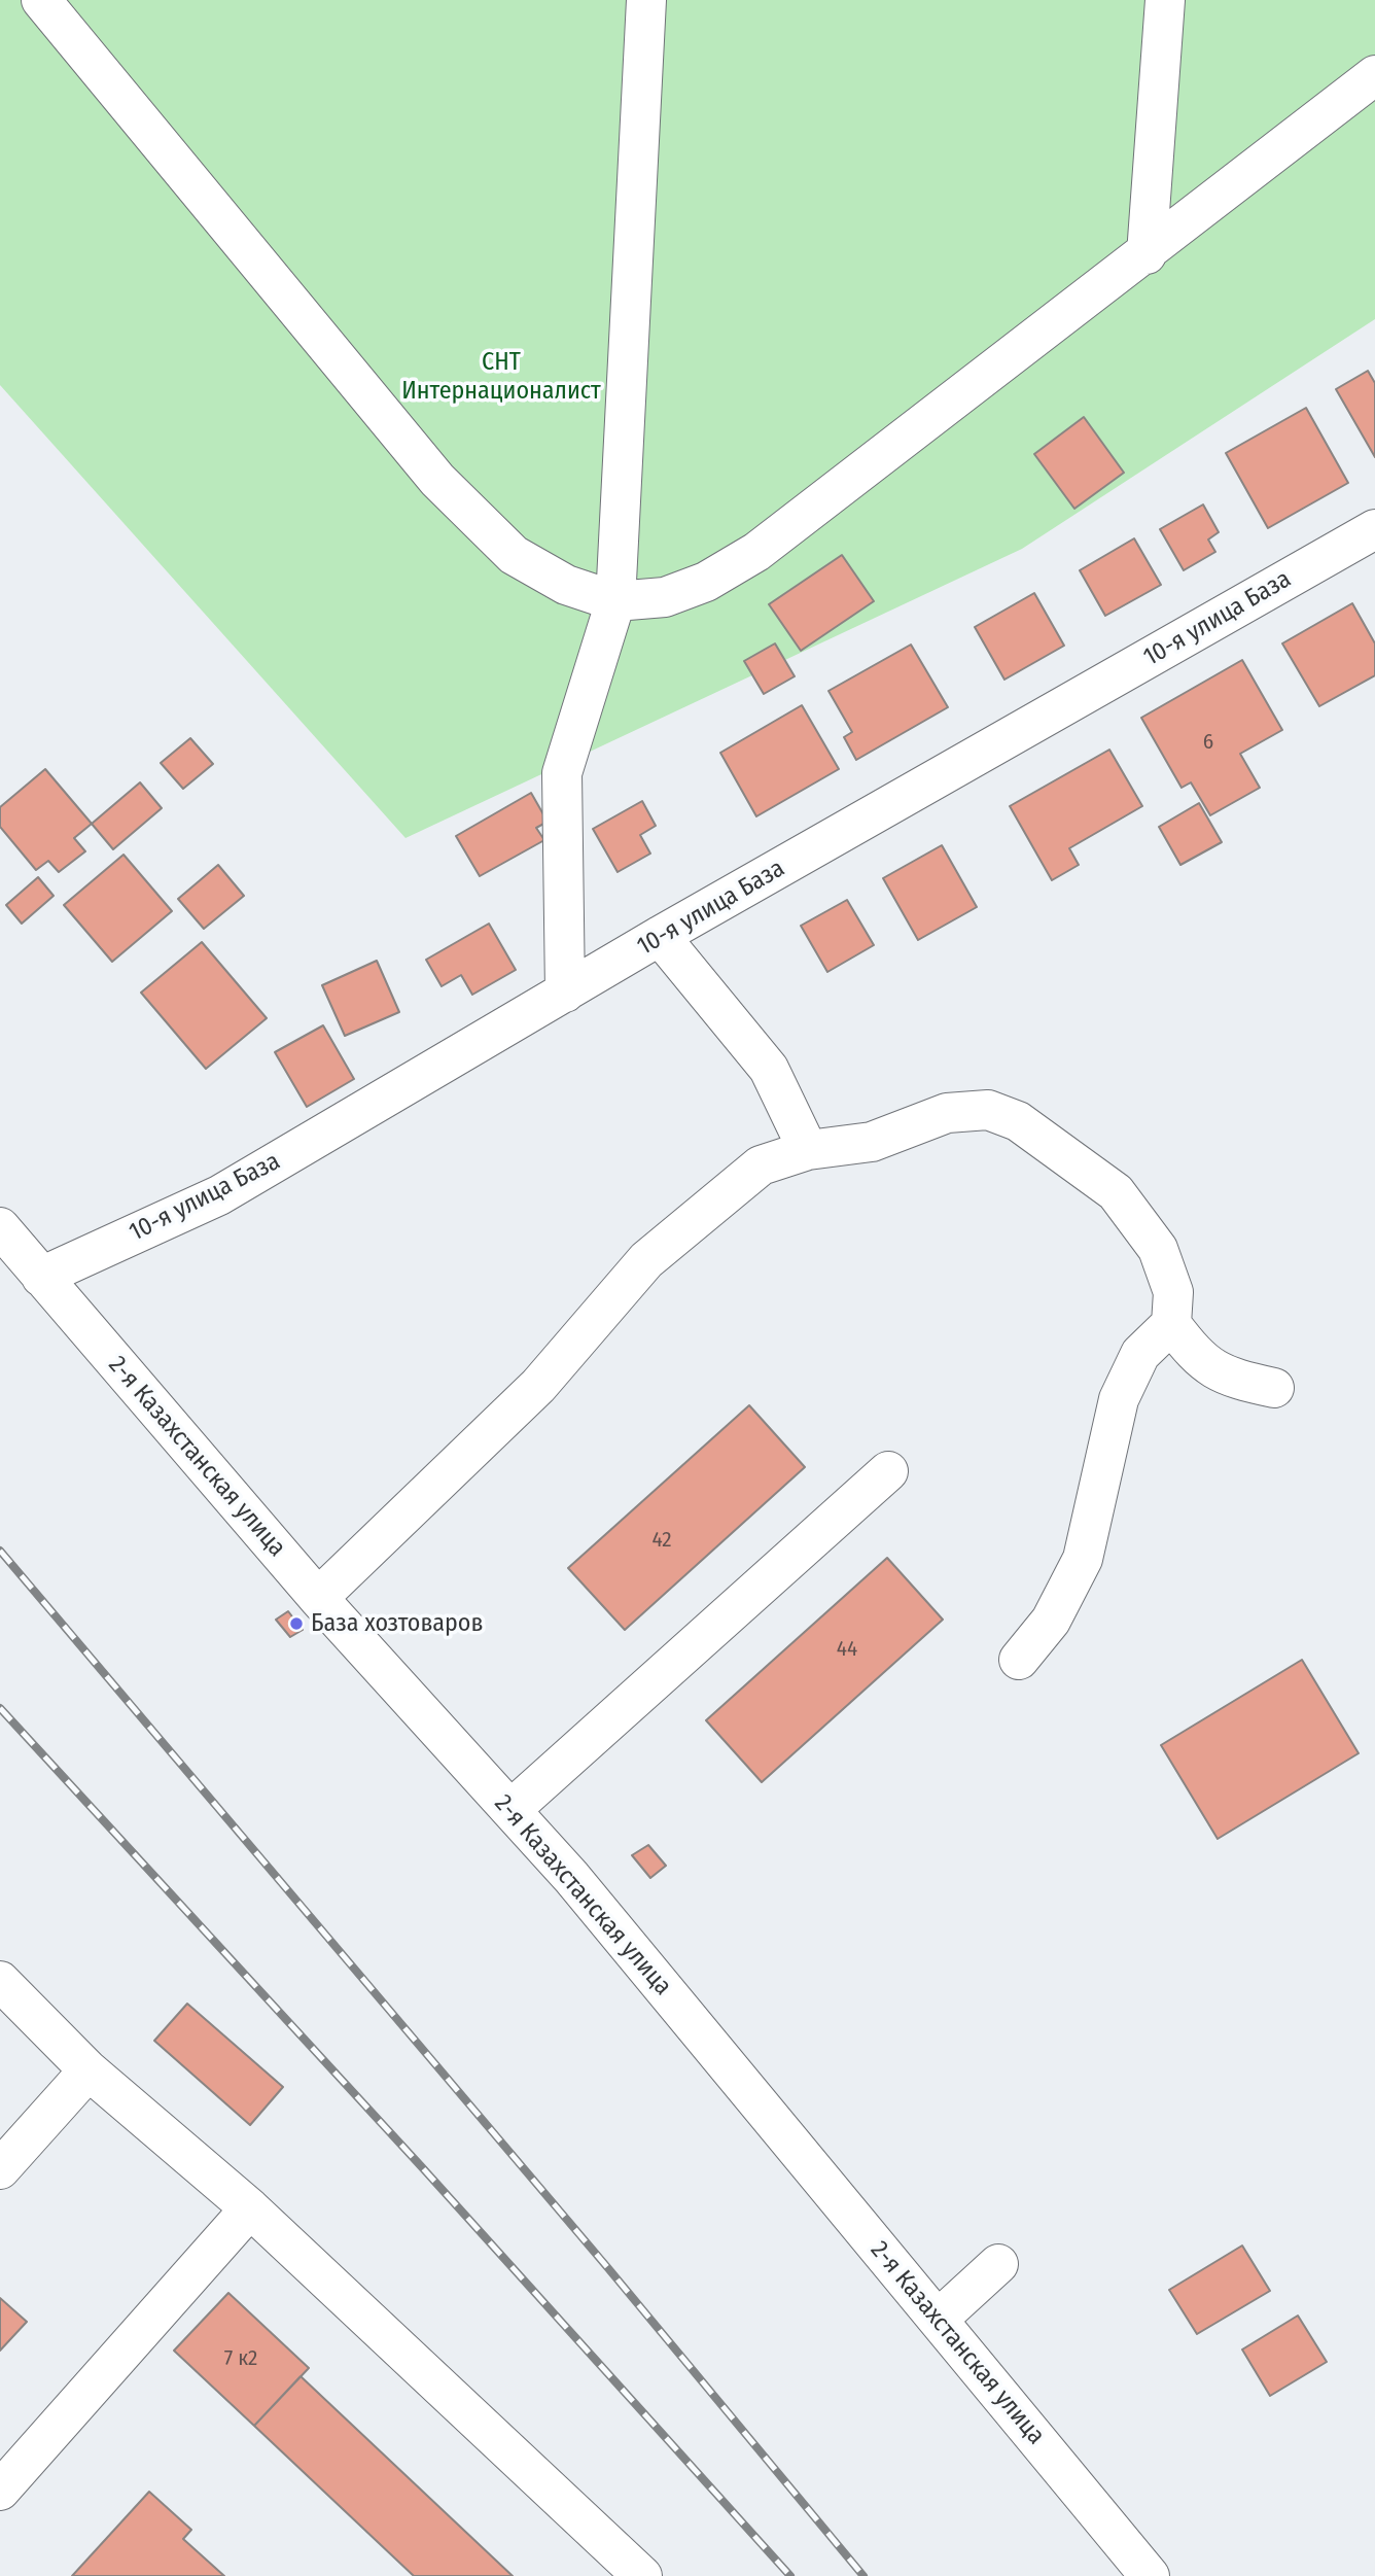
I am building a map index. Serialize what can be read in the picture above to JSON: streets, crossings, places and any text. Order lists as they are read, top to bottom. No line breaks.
{"streets":{"street":["10-я улица База","2-я Казахстанская улица"]},"crossings":[["10-я улица База","2-я Казахстанская улица"]],"parks":["СНТ Интернационалист"],"places":["База хозтоваров"],"house_numbers":["6","42","44","7 к2"]}
